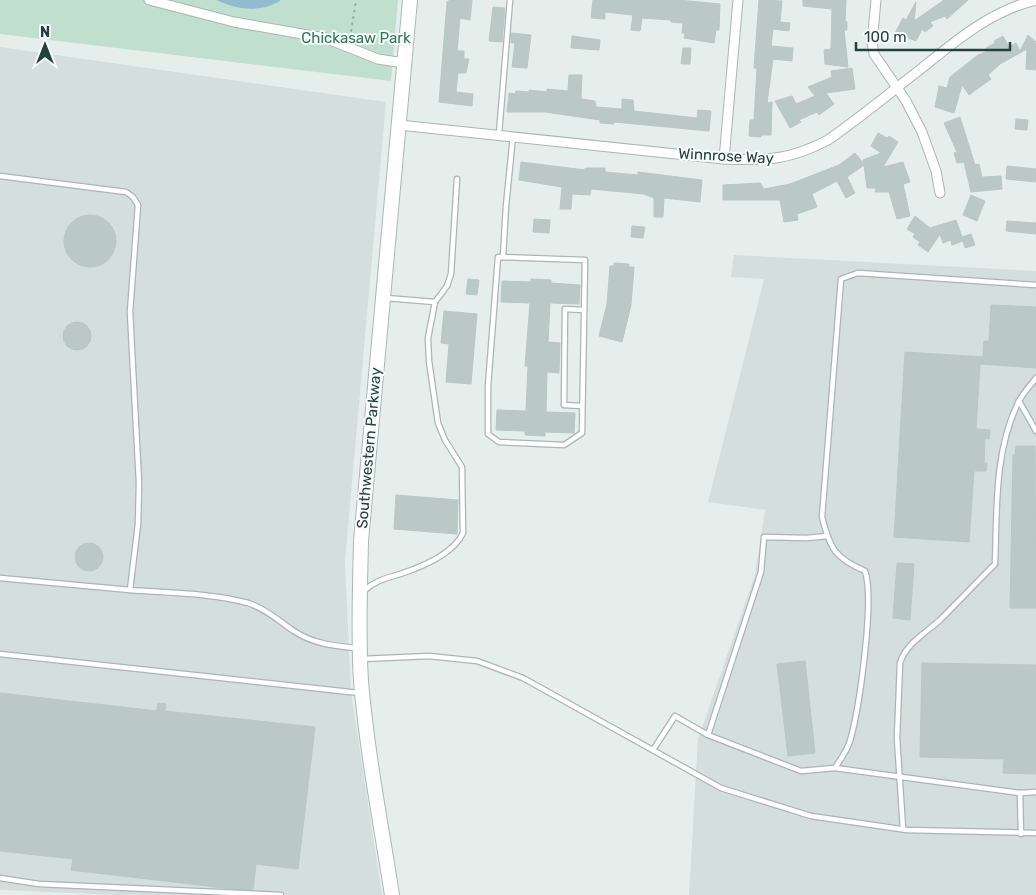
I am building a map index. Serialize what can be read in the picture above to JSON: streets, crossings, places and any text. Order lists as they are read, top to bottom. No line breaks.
{"streets":{"street":["Winnrose Way","Southwestern Parkway"]},"crossings":[["Winnrose Way","Southwestern Parkway"]],"parks":["Chickasaw Park"],"scale_bar":"100 m","north":"top"}
